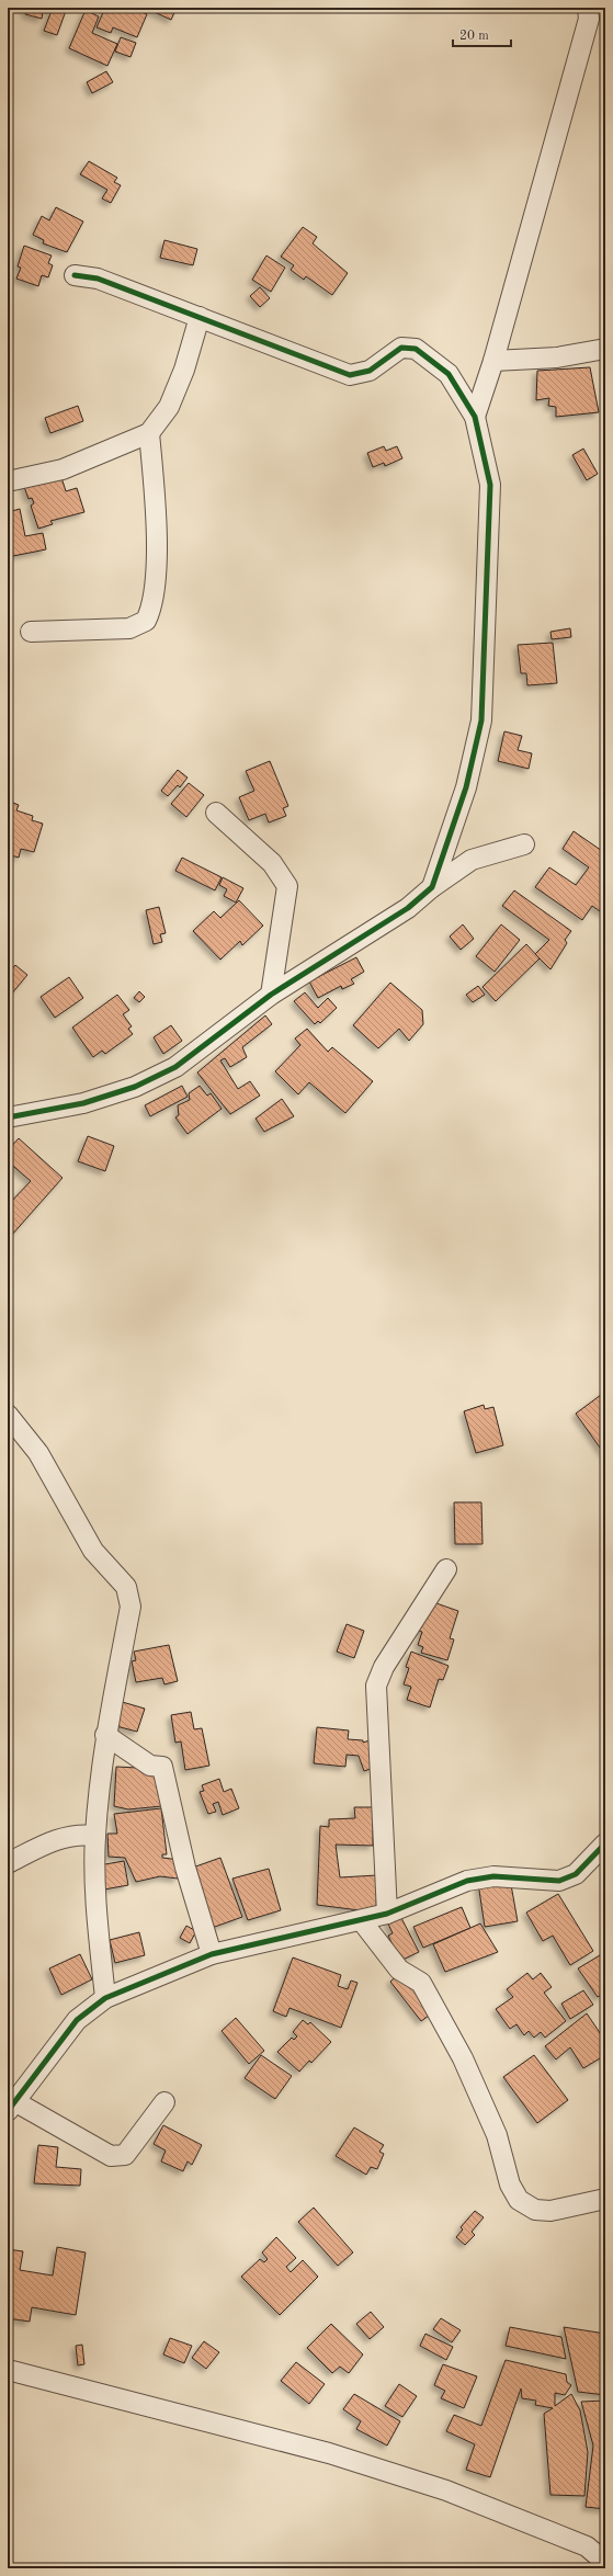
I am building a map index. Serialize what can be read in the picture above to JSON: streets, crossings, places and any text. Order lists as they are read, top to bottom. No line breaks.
{"scale_bar":"20 m"}
